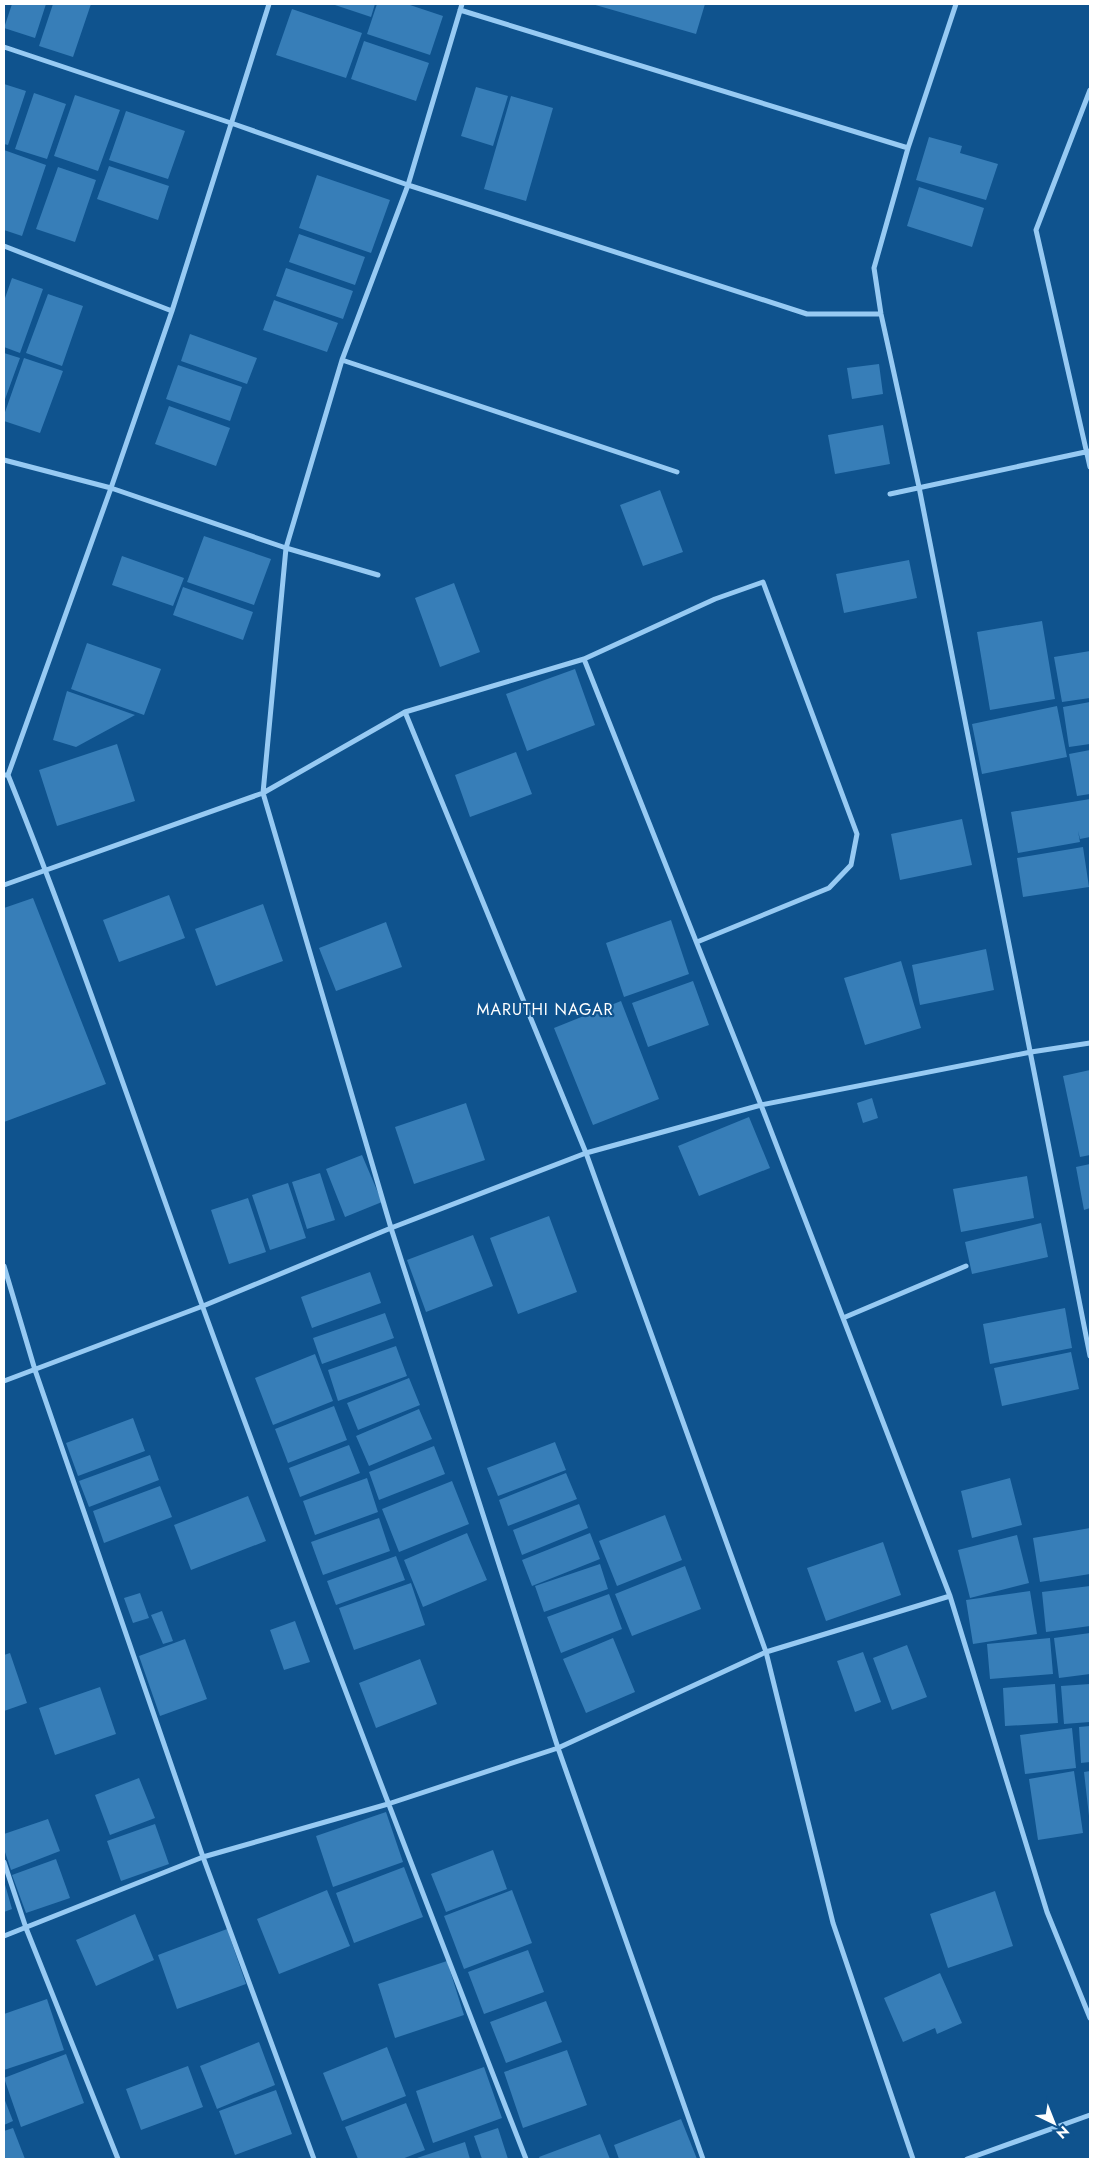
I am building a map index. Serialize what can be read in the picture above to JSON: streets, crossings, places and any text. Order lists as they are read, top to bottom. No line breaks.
{"districts":["MARUTHI NAGAR"],"north":"bottom right"}
